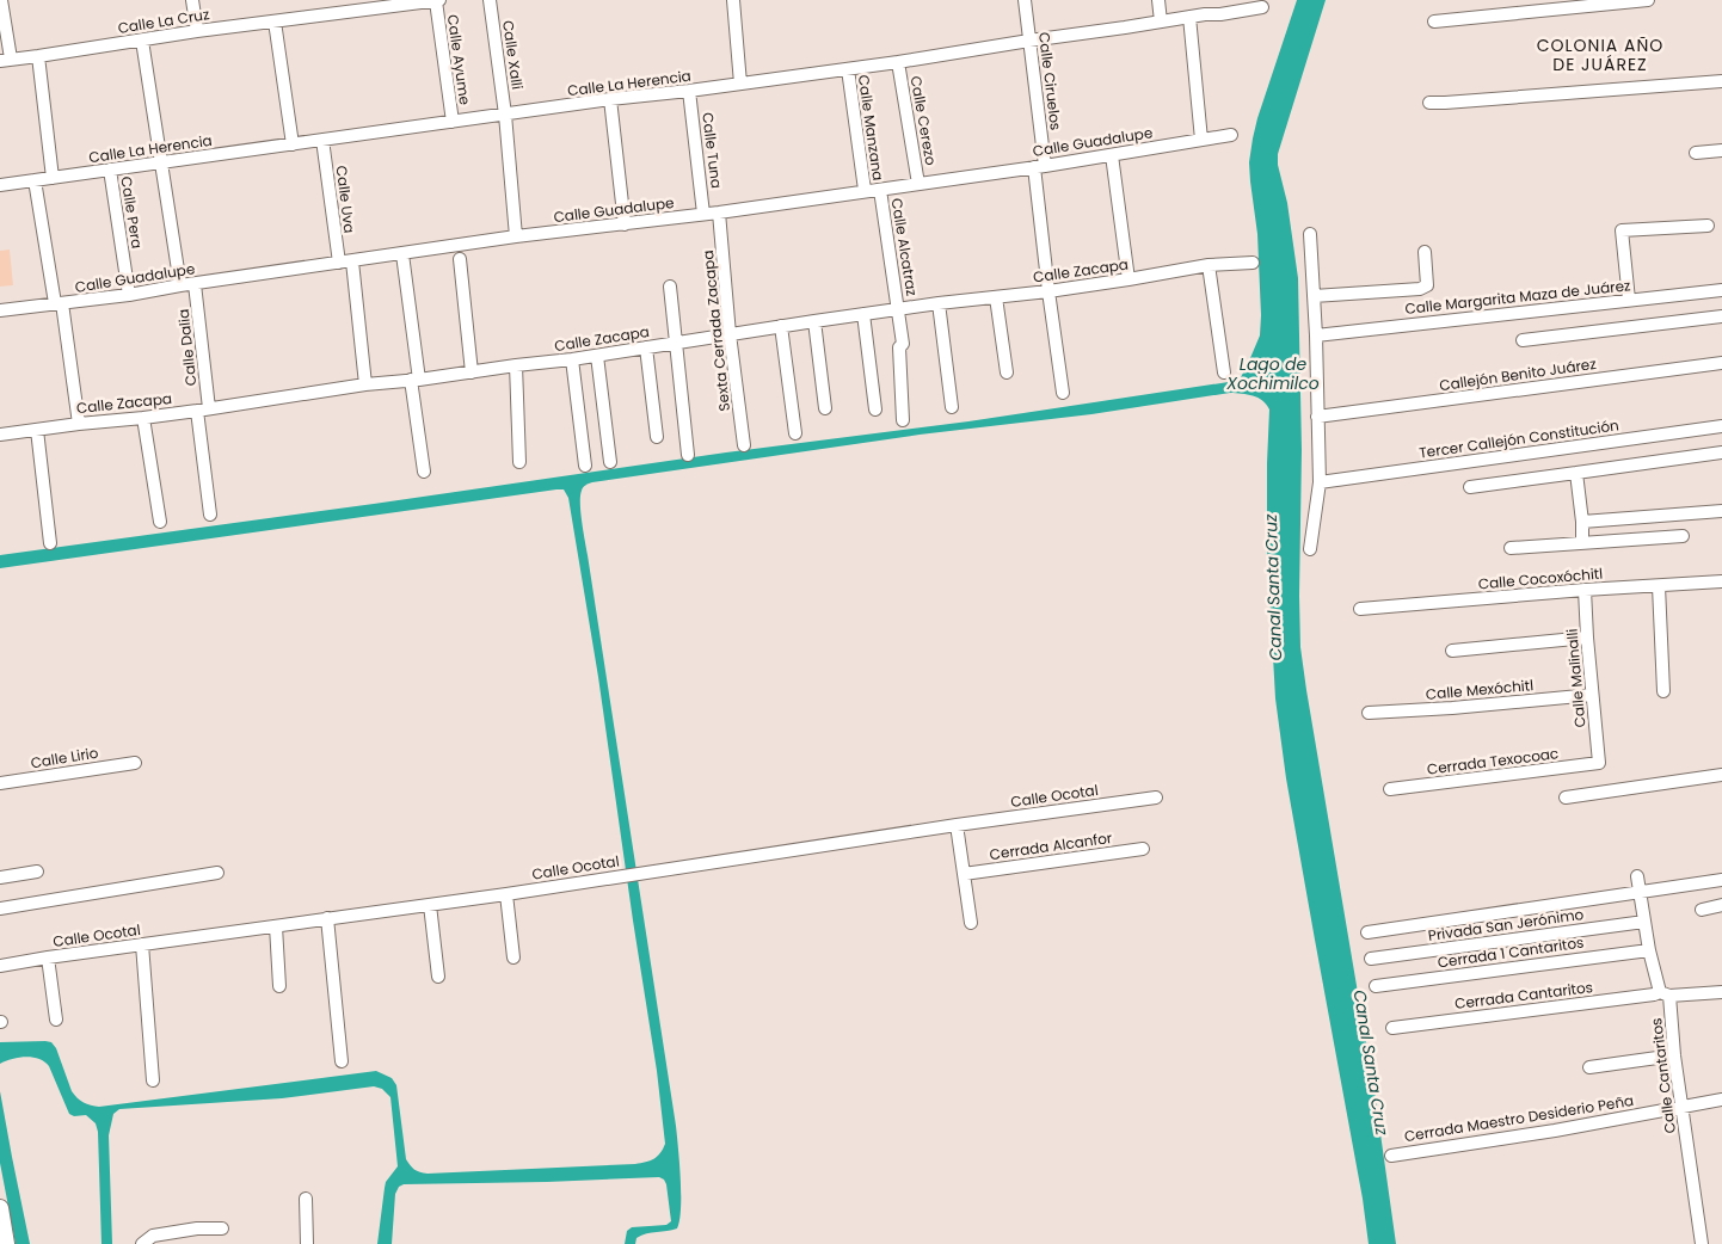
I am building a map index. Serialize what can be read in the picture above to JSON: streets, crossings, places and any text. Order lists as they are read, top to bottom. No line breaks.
{"streets":{"street":["Calle La Cruz","Calle Xalli","Calle Ayume","Calle Ciruelos","Calle La Herencia","Calle Cerezo","Calle Manzana","Calle Guadalupe","Calle Tuna","Calle Uva","Calle Pera","Calle Alcatraz","Calle Zacapa","Calle Margarita Maza de Juárez","Sexta Cerrada Zacapa","Calle Dalia","Callejón Benito Juárez","Tercer Callejón Constitución","Calle Cocoxóchitl","Calle Malinalli","Calle Mexóchitl","Calle Lirio","Cerrada Texocoac","Calle Ocotal","Cerrada Alcanfor","Privada San Jerónimo","Cerrada 1 Cantaritos","Cerrada Cantaritos","Calle Cantaritos","Cerrada Maestro Desiderio Peña"]},"crossings":[["Calle La Cruz","Calle Ayume"],["Calle Xalli","Calle La Herencia"],["Calle Xalli","Calle Guadalupe"],["Calle Ayume","Calle La Herencia"],["Calle Ciruelos","Calle La Herencia"],["Calle Ciruelos","Calle Guadalupe"],["Calle Ciruelos","Calle Zacapa"],["Calle La Herencia","Calle Cerezo"],["Calle La Herencia","Calle Manzana"],["Calle La Herencia","Calle Tuna"],["Calle La Herencia","Calle Uva"],["Calle La Herencia","Calle Pera"],["Calle Cerezo","Calle Guadalupe"],["Calle Manzana","Calle Guadalupe"],["Calle Guadalupe","Calle Tuna"],["Calle Guadalupe","Calle Uva"],["Calle Guadalupe","Calle Pera"],["Calle Guadalupe","Calle Alcatraz"],["Calle Guadalupe","Sexta Cerrada Zacapa"],["Calle Guadalupe","Calle Dalia"],["Calle Alcatraz","Calle Zacapa"],["Calle Zacapa","Sexta Cerrada Zacapa"],["Calle Zacapa","Calle Dalia"],["Calle Cocoxóchitl","Calle Malinalli"],["Calle Malinalli","Calle Mexóchitl"],["Calle Malinalli","Cerrada Texocoac"],["Privada San Jerónimo","Calle Cantaritos"],["Cerrada 1 Cantaritos","Calle Cantaritos"],["Cerrada Cantaritos","Calle Cantaritos"],["Calle Cantaritos","Cerrada Maestro Desiderio Peña"]],"districts":["COLONIA AÑO DE JUÁREZ"],"water":["Lago de Xochimilco","Canal Santa Cruz"]}
